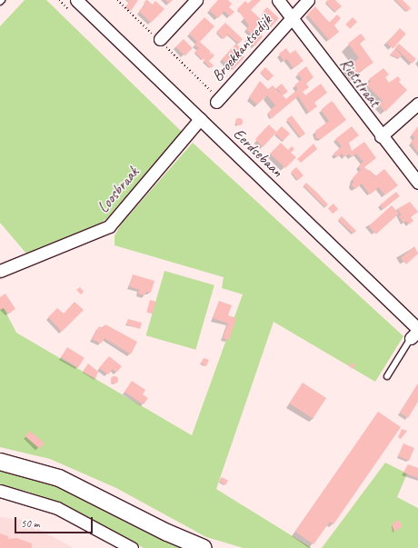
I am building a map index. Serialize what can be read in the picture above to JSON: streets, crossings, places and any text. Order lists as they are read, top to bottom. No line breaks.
{"streets":{"street":["Broekkantsedijk","Rietstraat","Eerdsebaan","Loosbraak"]},"crossings":[["Broekkantsedijk","Rietstraat"],["Eerdsebaan","Loosbraak"]],"scale_bar":"50 m"}
